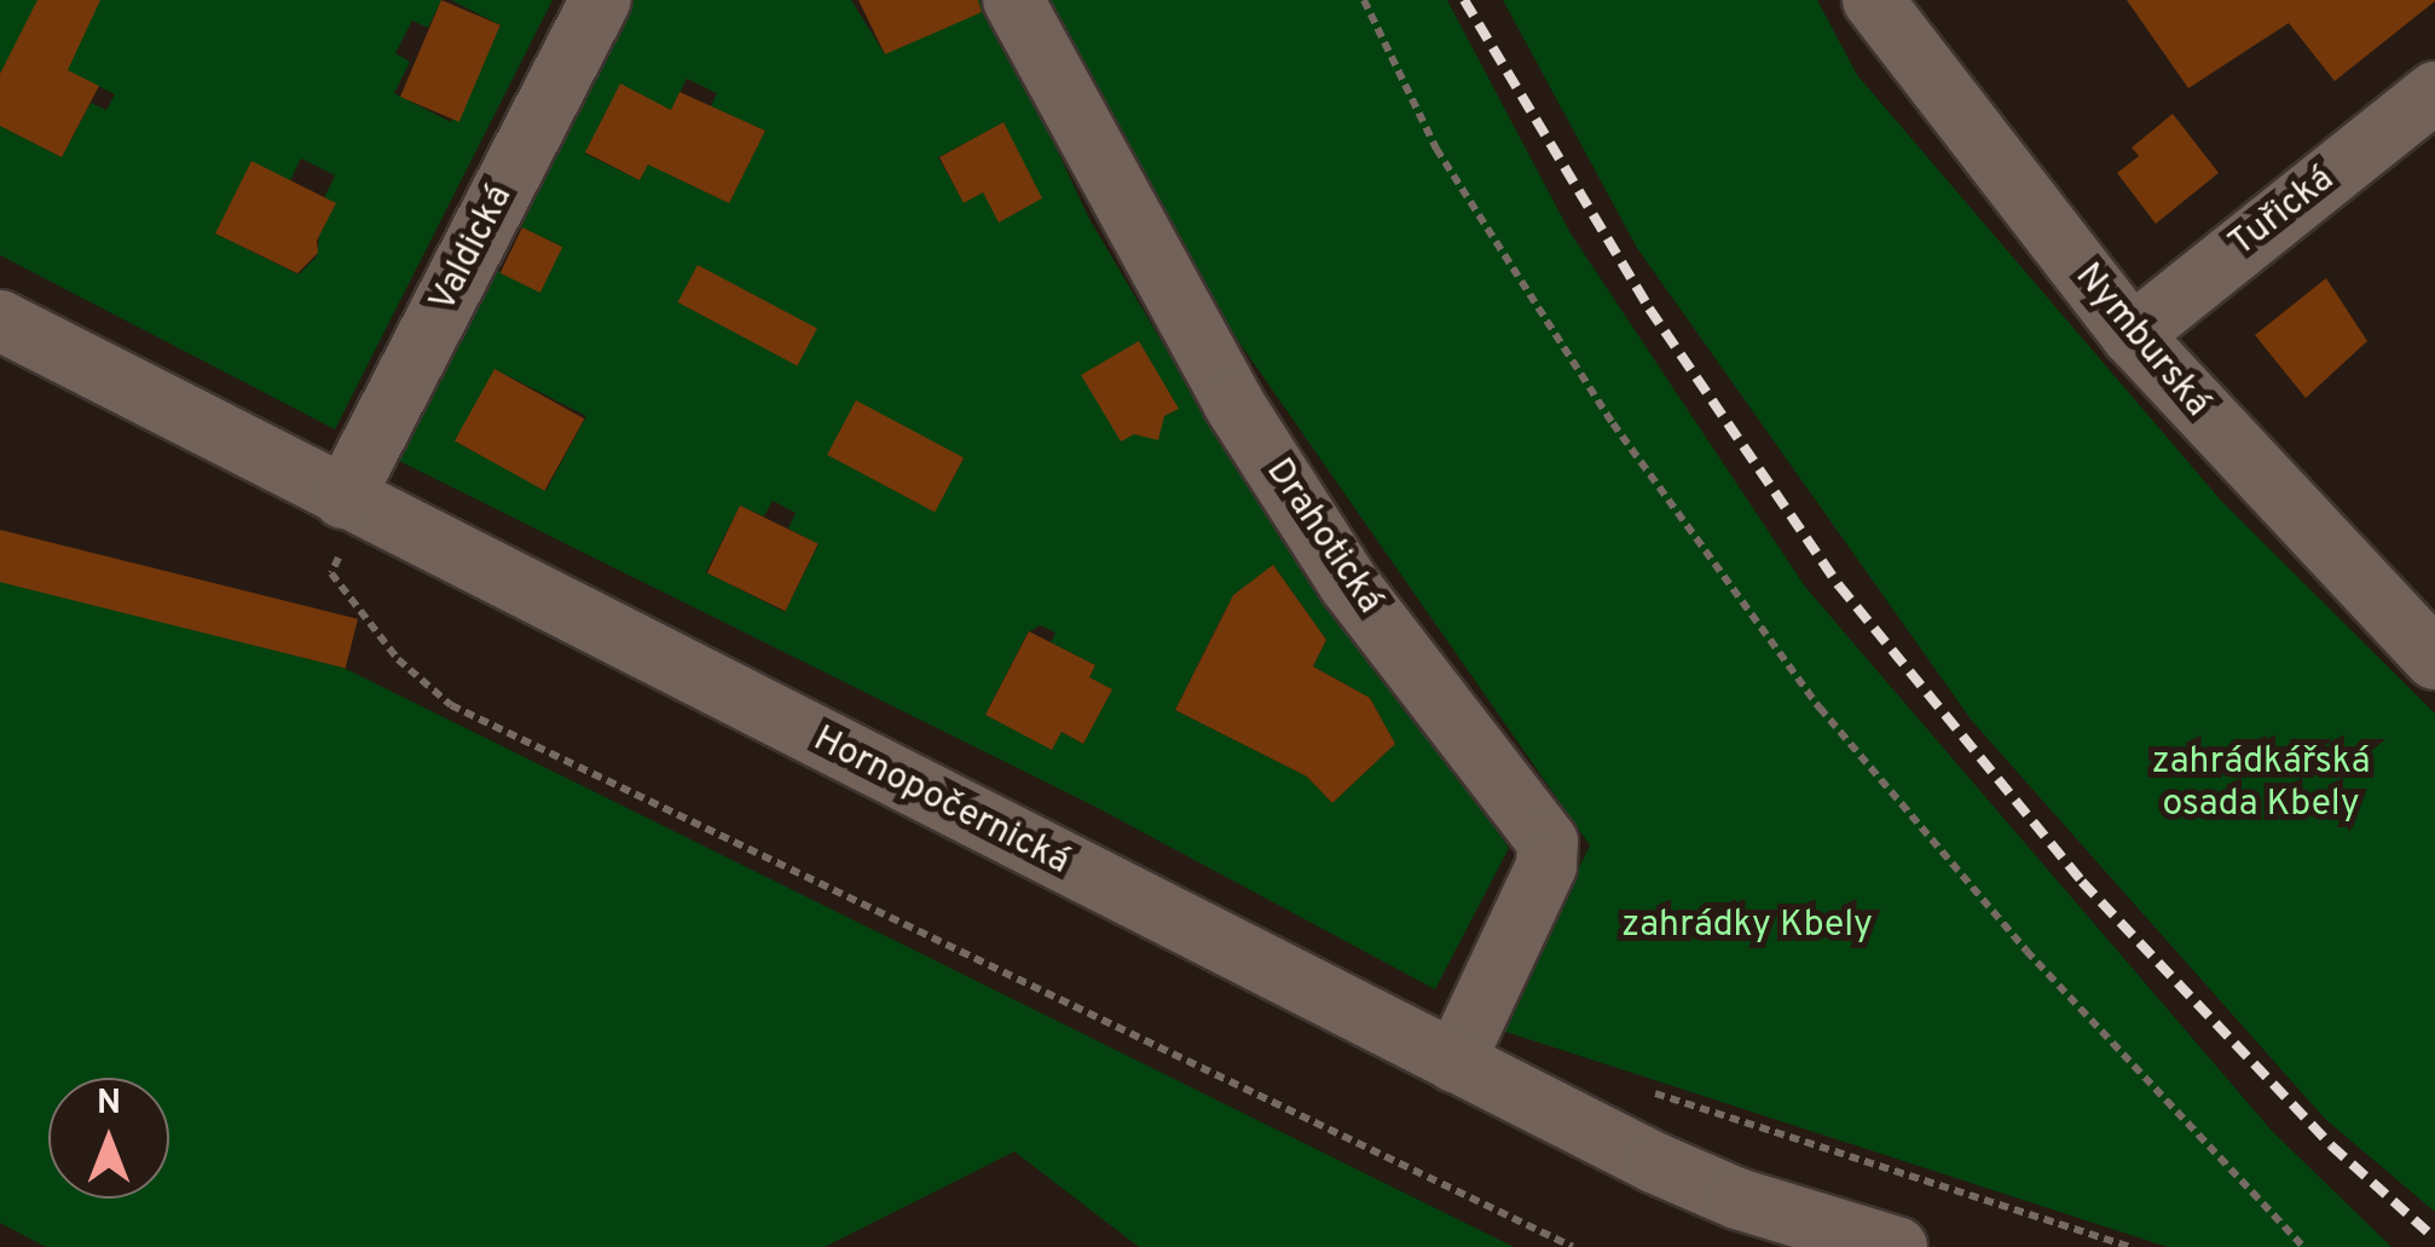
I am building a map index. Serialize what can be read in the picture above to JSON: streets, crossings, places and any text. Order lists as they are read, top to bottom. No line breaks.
{"streets":{"street":["Tuřická","Valdická","Nymburská","Drahotická","Hornopočernická"]},"crossings":[["Tuřická","Nymburská"],["Valdická","Hornopočernická"],["Drahotická","Hornopočernická"]],"parks":["zahrádkářská osada Kbely","zahrádky Kbely"],"north":"top"}
